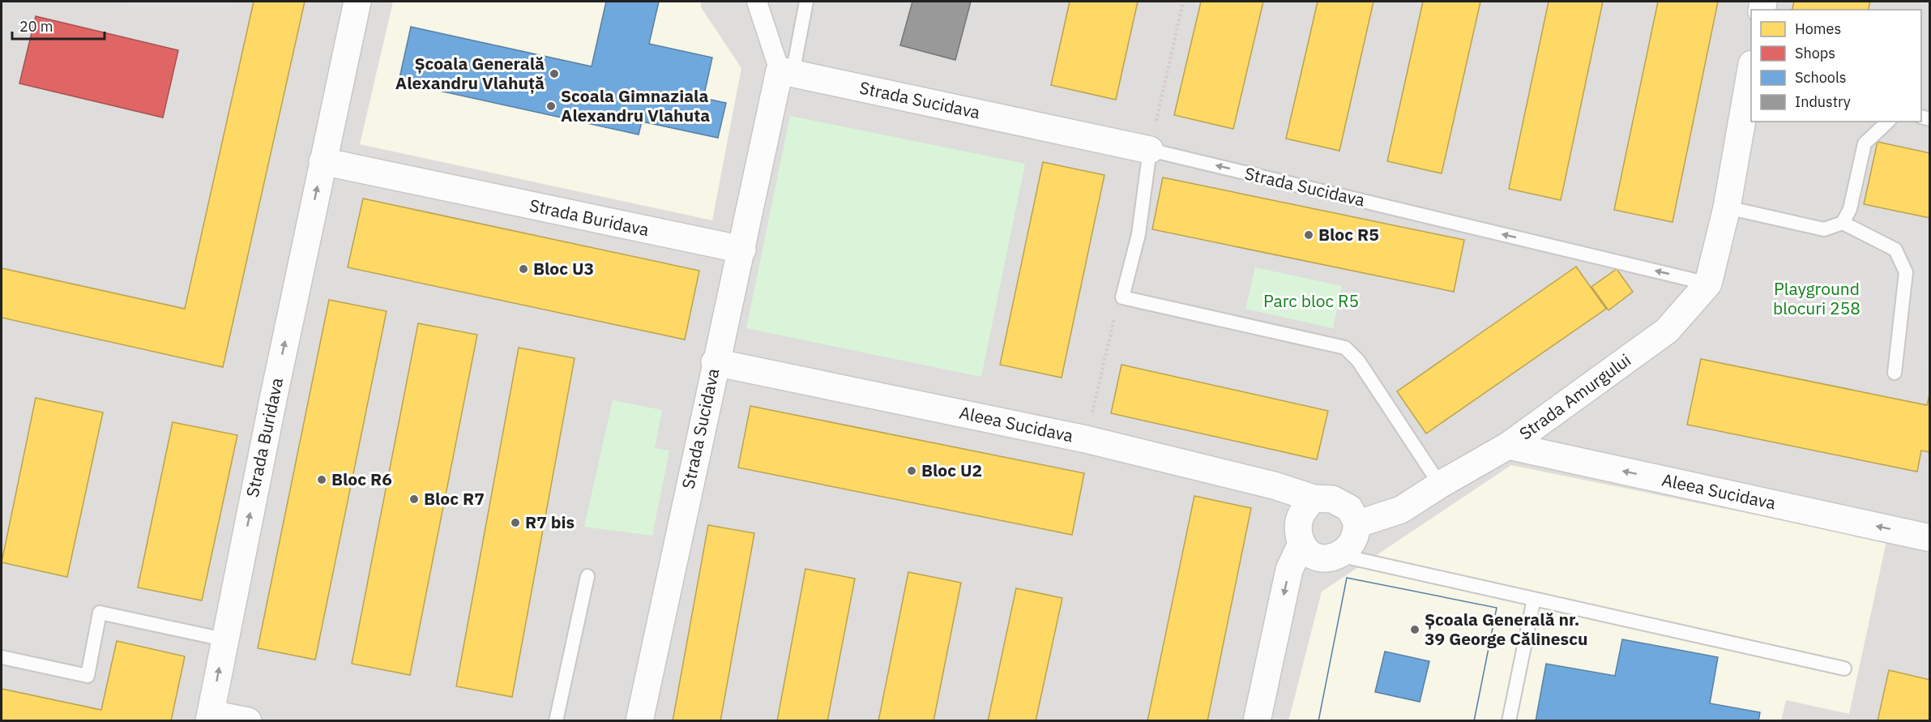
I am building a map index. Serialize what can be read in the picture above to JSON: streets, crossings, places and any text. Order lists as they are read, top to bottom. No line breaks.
{"streets":{"street":["Strada Sucidava","Strada Buridava","Strada Amurgului","Aleea Sucidava"]},"crossings":[["Strada Sucidava","Strada Buridava"],["Strada Sucidava","Strada Amurgului"],["Strada Sucidava","Aleea Sucidava"],["Strada Amurgului","Aleea Sucidava"]],"one_way":["Strada Sucidava","Strada Buridava","Aleea Sucidava"],"parks":["Playground blocuri 258","Parc bloc R5"],"places":["Școala Generală Alexandru Vlahuță","Scoala Gimnaziala Alexandru Vlahuta","Bloc R5","Bloc U3","Bloc U2","Bloc R6","Bloc R7","R7 bis","Școala Generală nr. 39 George Călinescu"],"legend":["Homes","Shops","Schools","Industry"],"scale_bar":"20 m"}
